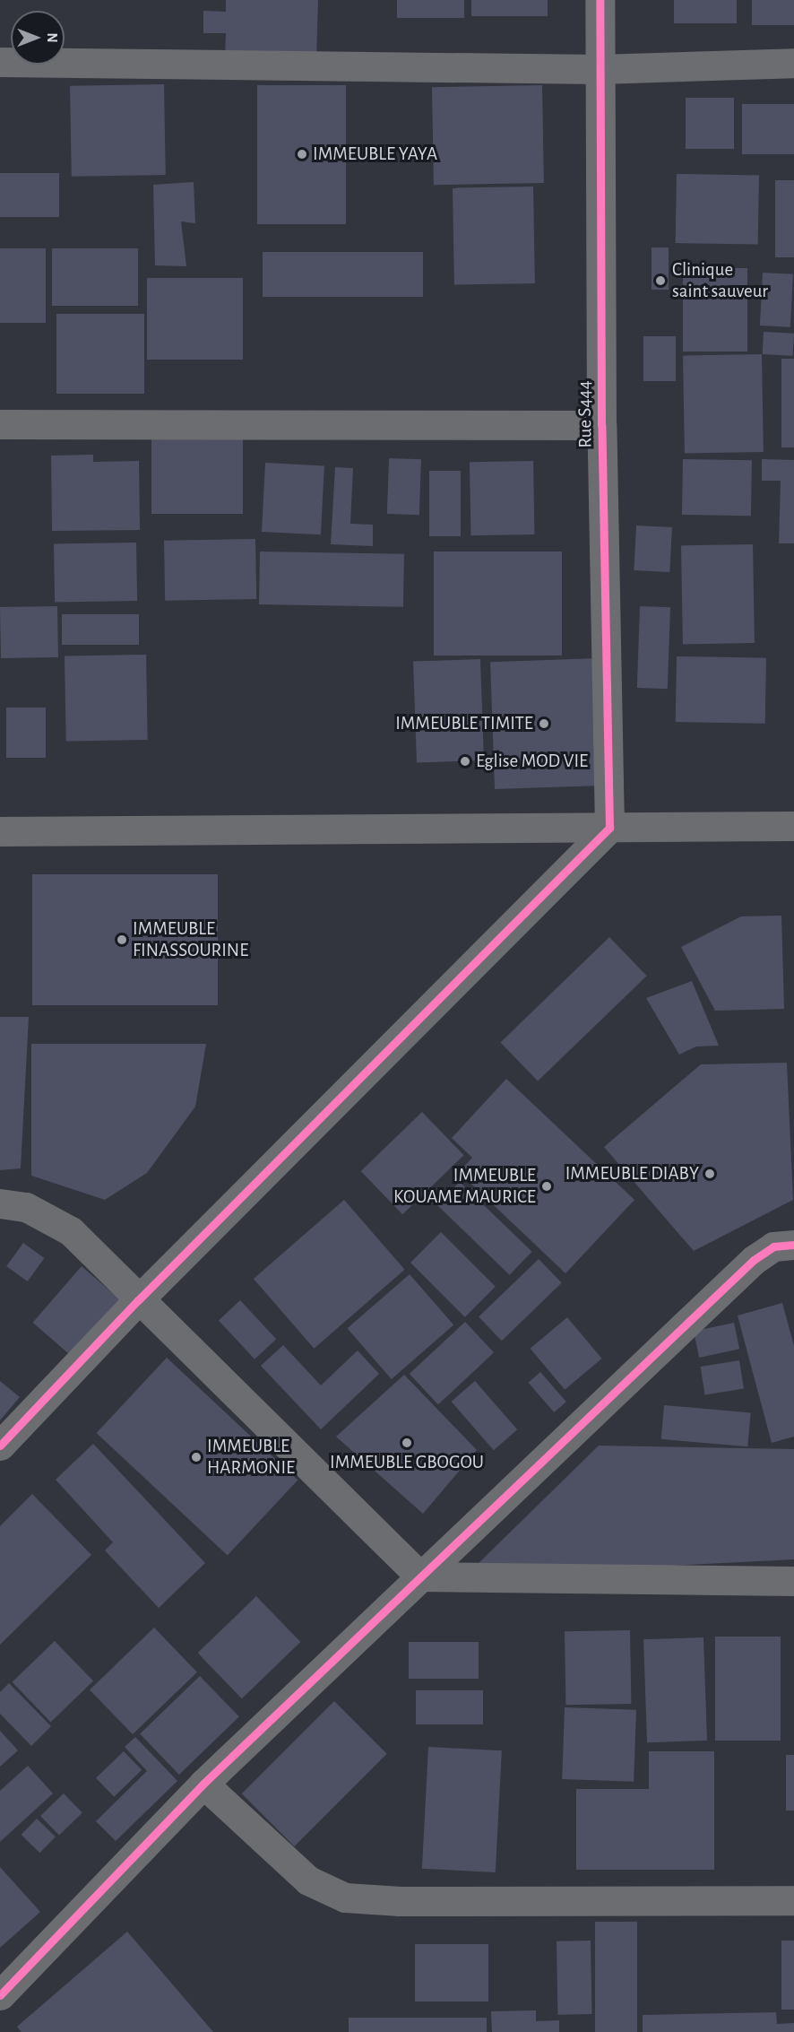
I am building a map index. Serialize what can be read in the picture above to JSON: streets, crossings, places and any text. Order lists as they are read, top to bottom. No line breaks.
{"streets":{"street":["Rue S444"]},"places":["IMMEUBLE YAYA","Clinique saint sauveur","IMMEUBLE TIMITE","Eglise MOD VIE","IMMEUBLE FINASSOURINE","IMMEUBLE DIABY","IMMEUBLE KOUAME MAURICE","IMMEUBLE GBOGOU","IMMEUBLE HARMONIE"],"north":"right"}
